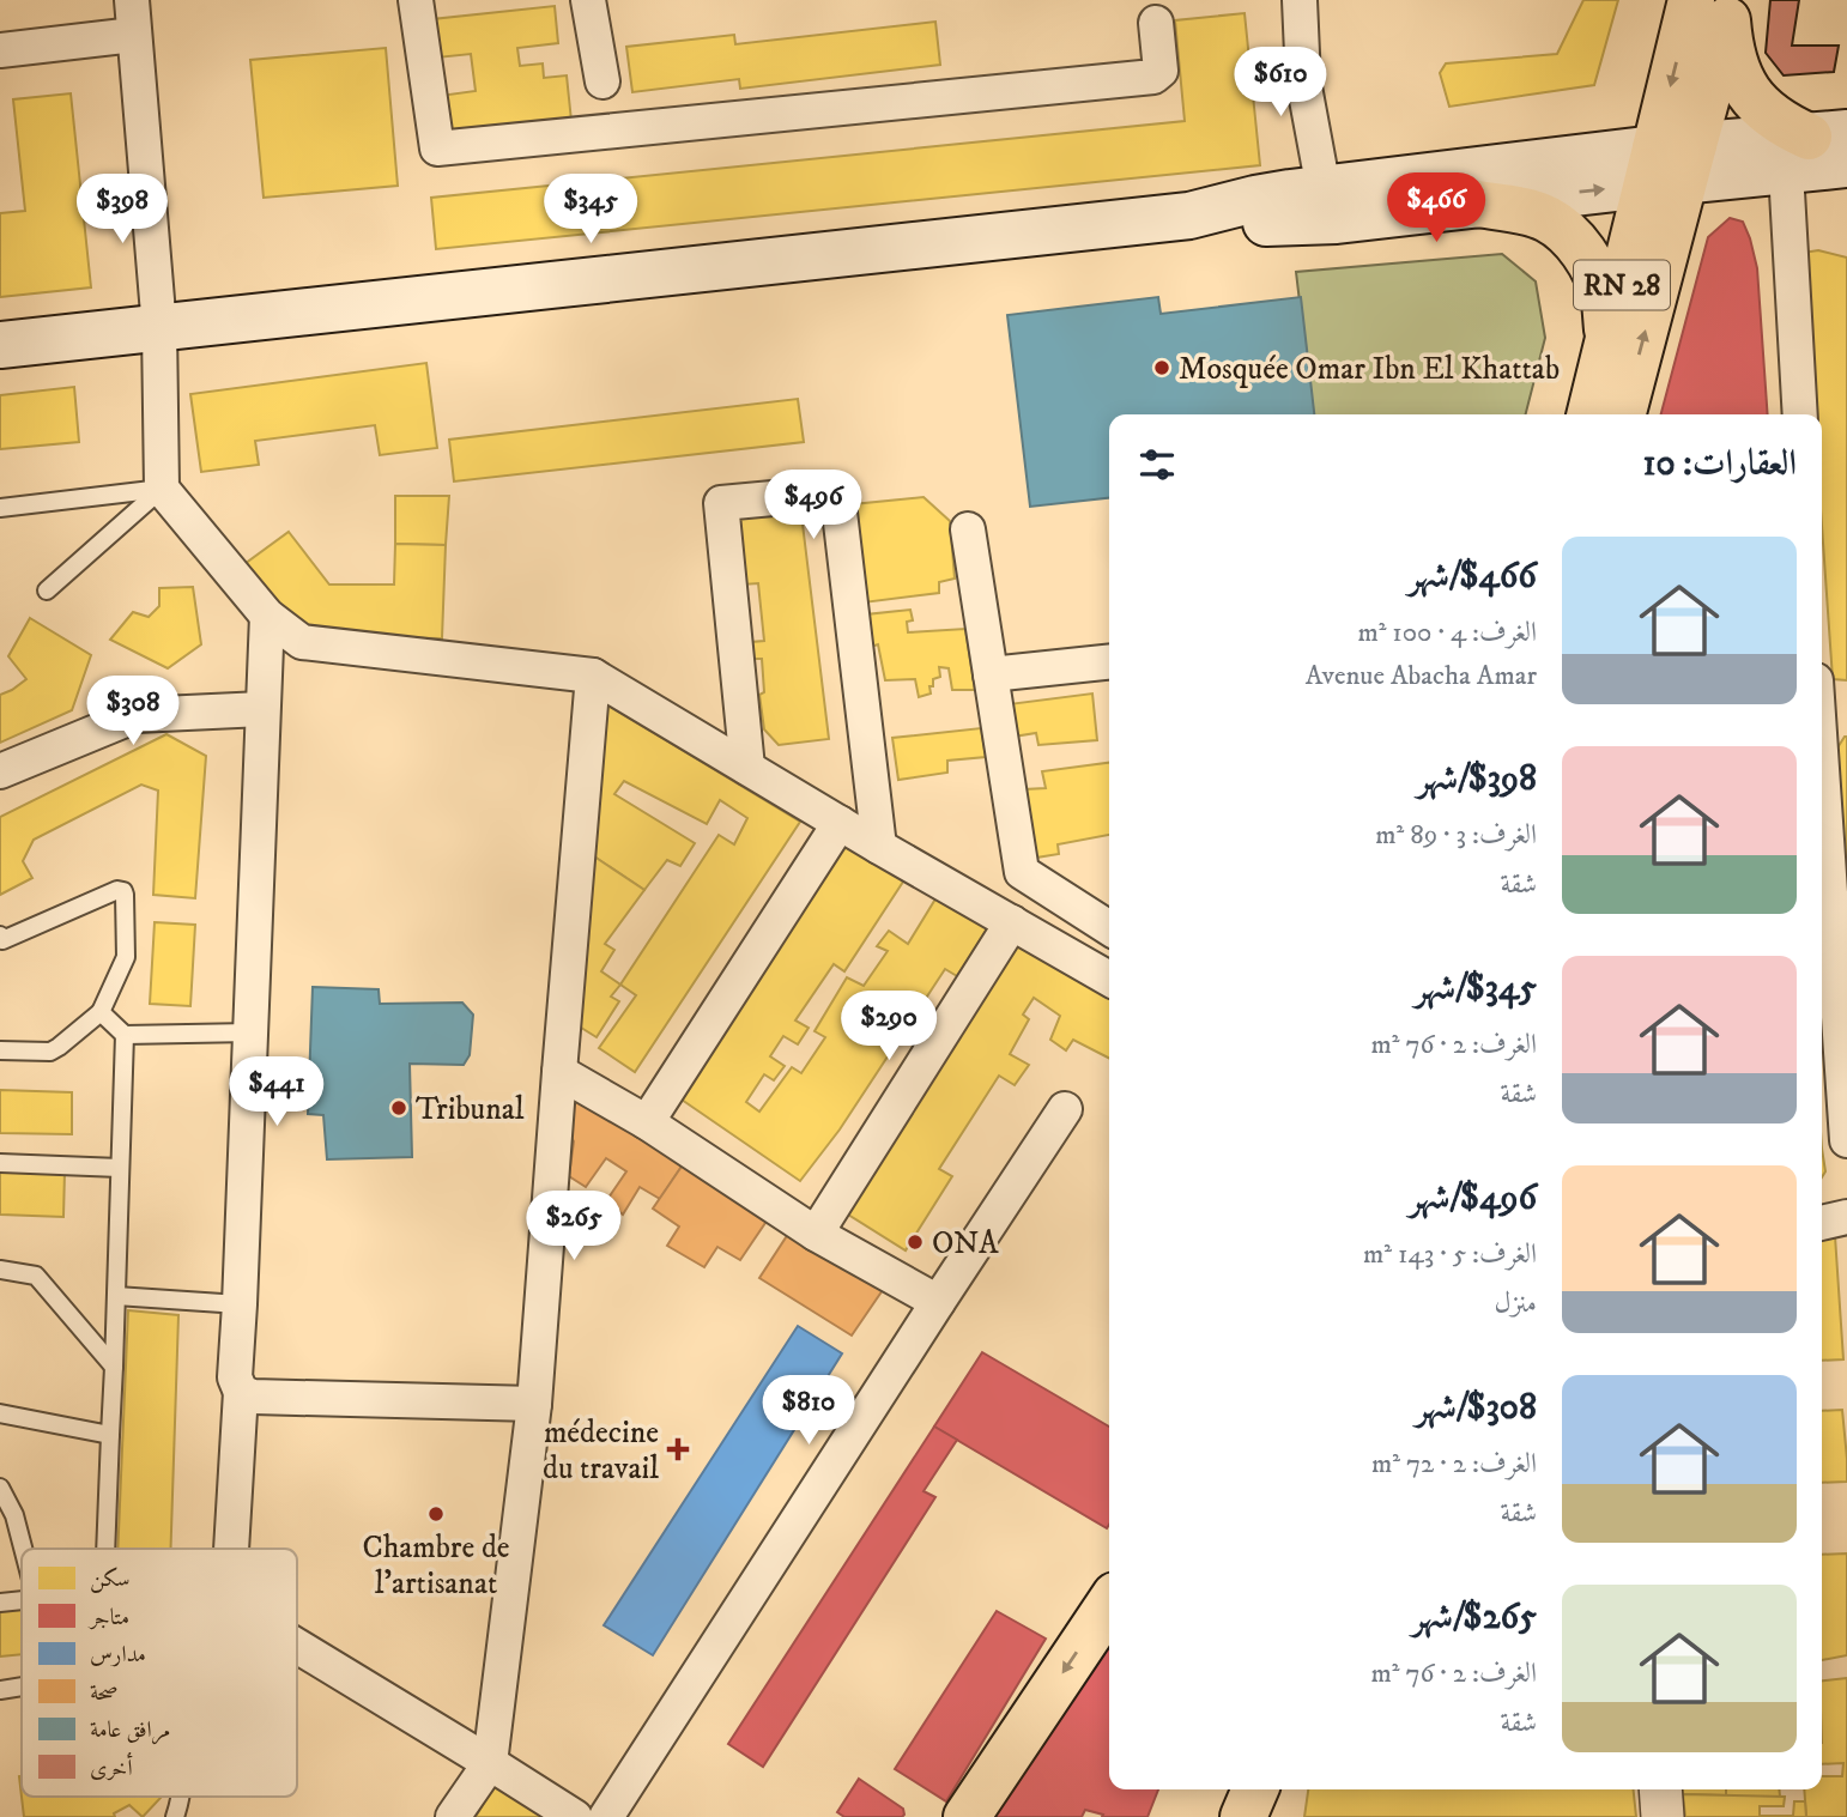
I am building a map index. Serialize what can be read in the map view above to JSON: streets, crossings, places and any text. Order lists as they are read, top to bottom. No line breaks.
{"streets":{"main road":["RN 28"]},"places":{"other":["Mosquée Omar Ibn El Khattab","Tribunal","ONA","Chambre de l'artisanat"],"health":["médecine du travail"]},"legend":["سكن","متاجر","مدارس","صحة","مرافق عامة","أخرى"],"page":{"price":["$610","$466","$398","$345","$496","$308","$290","$441","$265","$810"],"heading":"العقارات: 10","list":[{"name":"$466/شهر","note":"الغرف: 4 · 100 m² · Avenue Abacha Amar"},{"name":"$398/شهر","note":"الغرف: 3 · 89 m² · شقة"},{"name":"$345/شهر","note":"الغرف: 2 · 76 m² · شقة"},{"name":"$496/شهر","note":"الغرف: 5 · 143 m² · منزل"},{"name":"$308/شهر","note":"الغرف: 2 · 72 m² · شقة"},{"name":"$265/شهر","note":"الغرف: 2 · 76 m² · شقة"}]}}
